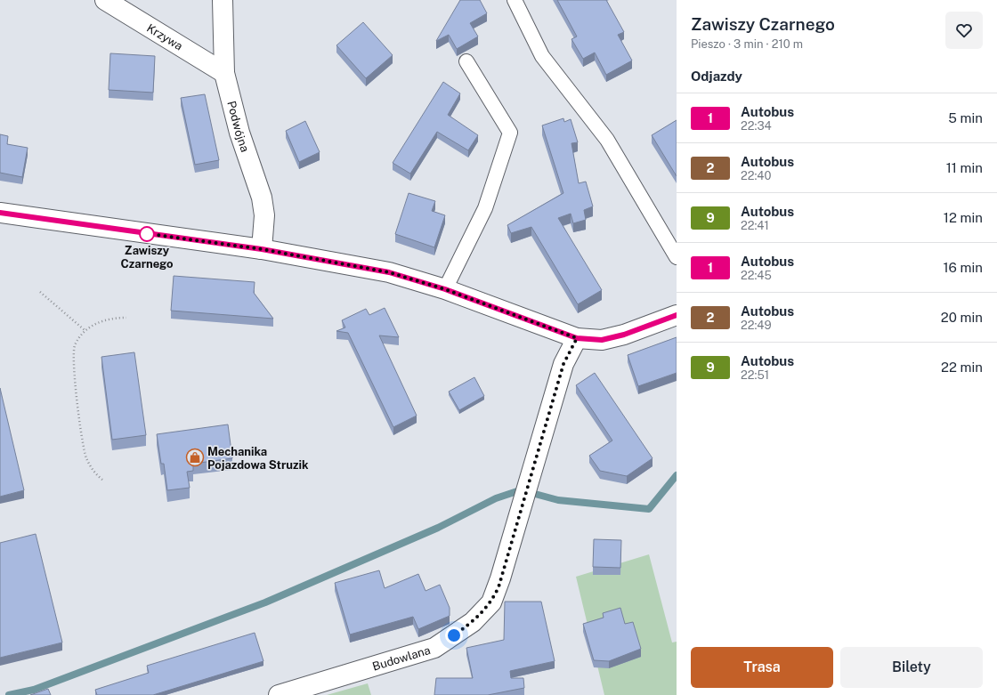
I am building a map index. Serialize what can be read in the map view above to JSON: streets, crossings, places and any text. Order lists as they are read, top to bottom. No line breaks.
{"streets":{"street":["Krzywa","Podwójna","Budowlana"]},"crossings":[["Krzywa","Podwójna"]],"places":{"other":["Zawiszy Czarnego"],"shop":["Mechanika Pojazdowa Struzik"]},"lines":["bus line 1"],"page":{"heading":[["Zawiszy Czarnego","Pieszo · 3 min · 210 m"],"Odjazdy"],"list":[{"mark":"1","name":"Autobus","note":"22:34","value":"5 min"},{"mark":"2","name":"Autobus","note":"22:40","value":"11 min"},{"mark":"9","name":"Autobus","note":"22:41","value":"12 min"},{"mark":"1","name":"Autobus","note":"22:45","value":"16 min"},{"mark":"2","name":"Autobus","note":"22:49","value":"20 min"},{"mark":"9","name":"Autobus","note":"22:51","value":"22 min"}],"buttons":["Trasa","Bilety"]}}
